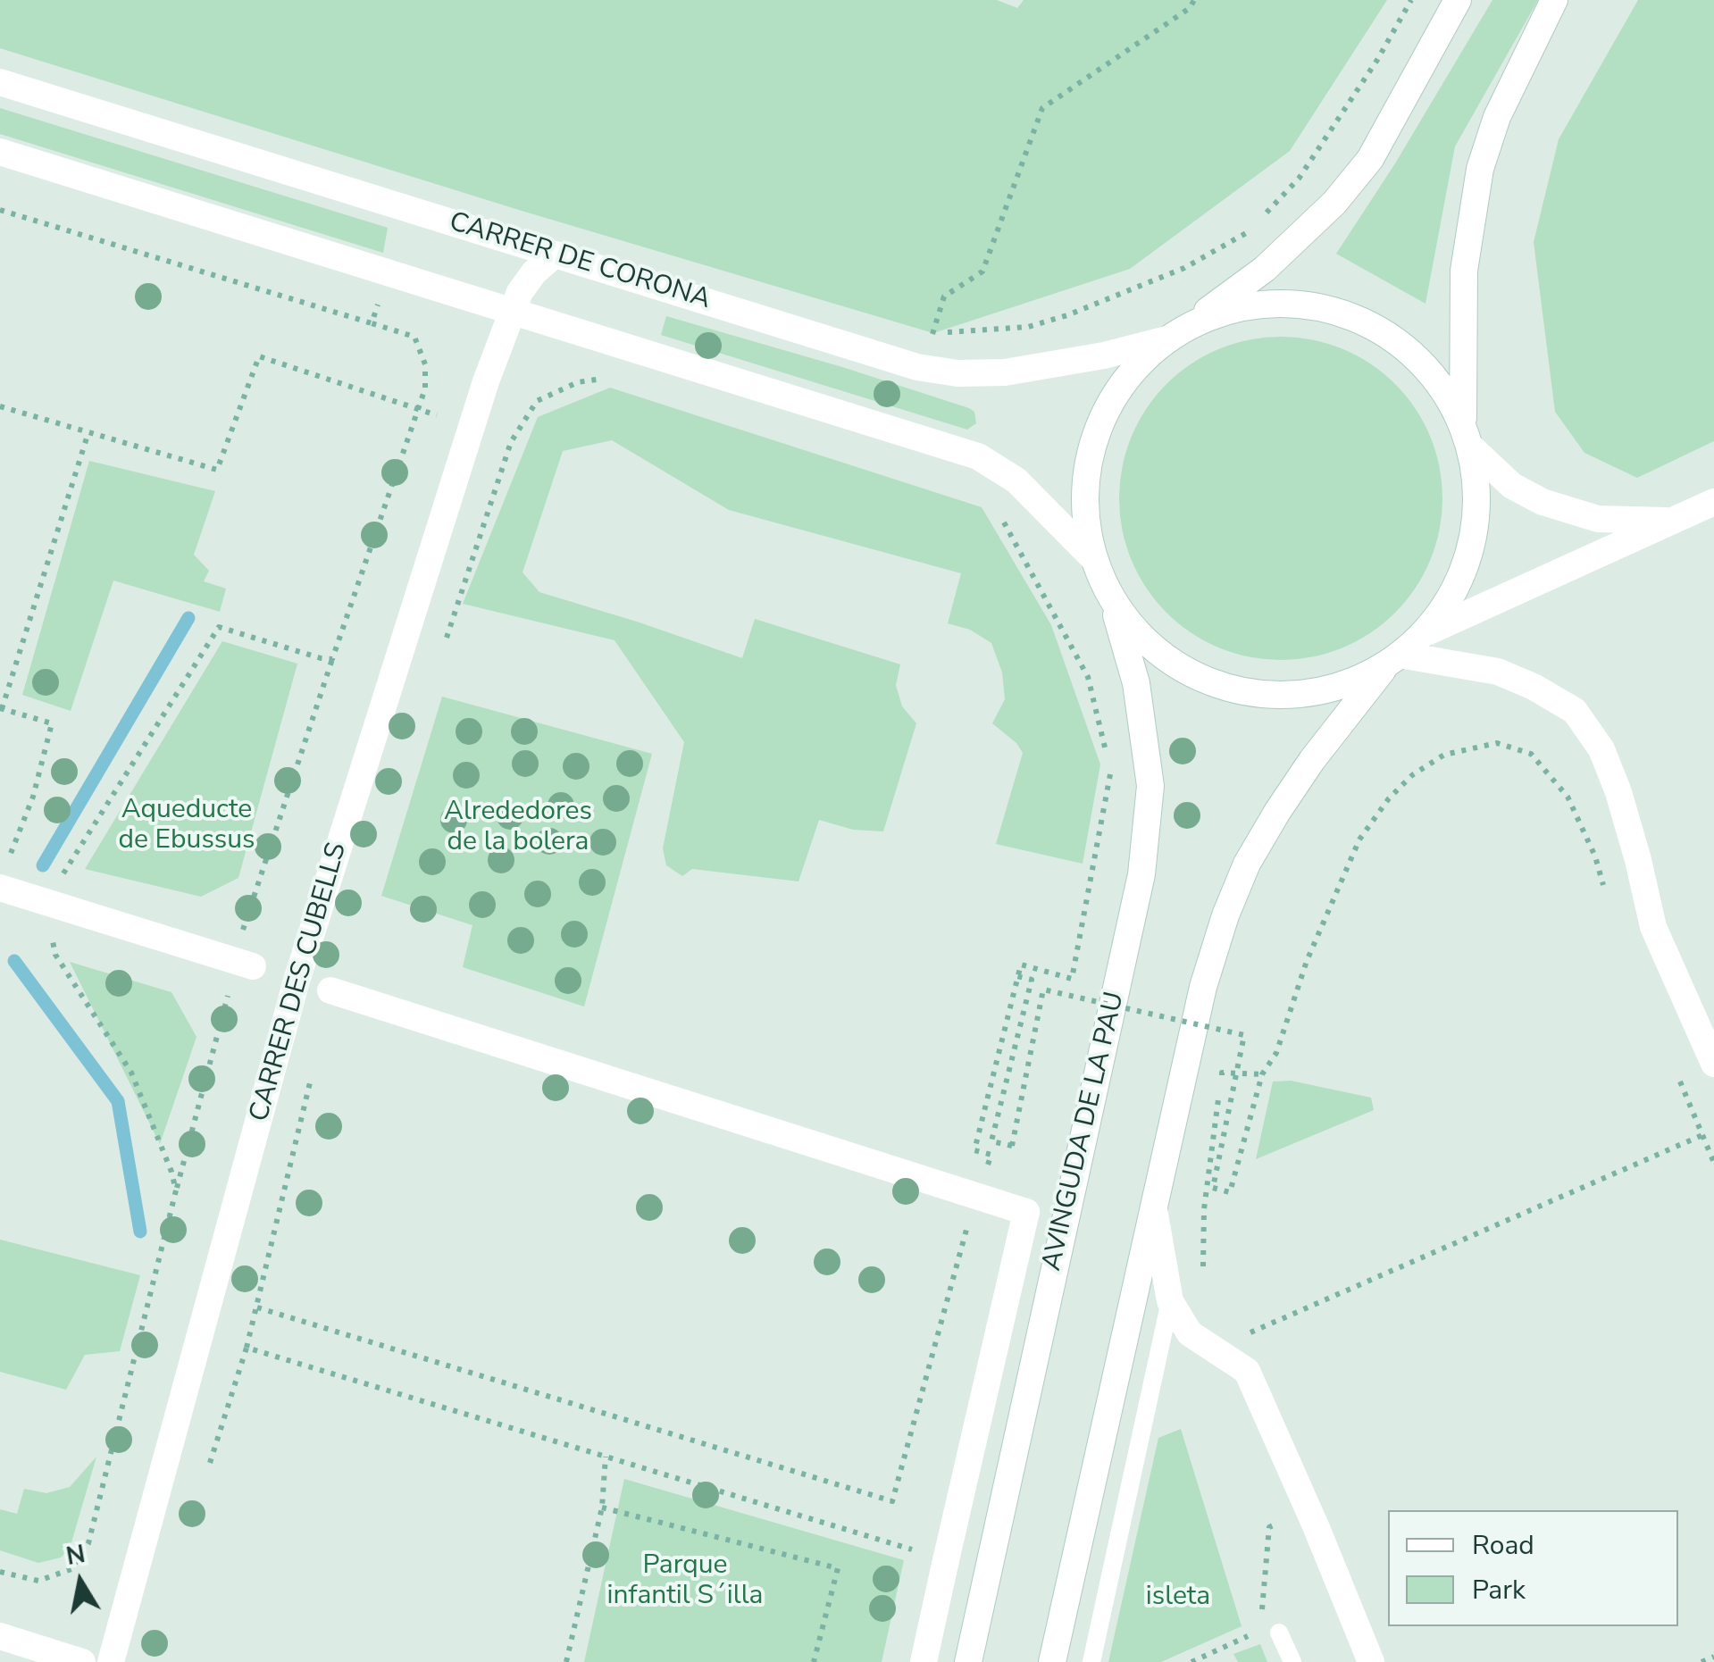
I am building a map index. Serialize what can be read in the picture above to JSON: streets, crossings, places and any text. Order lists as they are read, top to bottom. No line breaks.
{"streets":{"street":["CARRER DE CORONA","CARRER DES CUBELLS","AVINGUDA DE LA PAU"]},"crossings":[["CARRER DE CORONA","CARRER DES CUBELLS"]],"parks":["Aqueducte de Ebussus","Alrededores de la bolera","Parque infantil S´illa","isleta"],"legend":["Road","Park"],"north":"top"}
